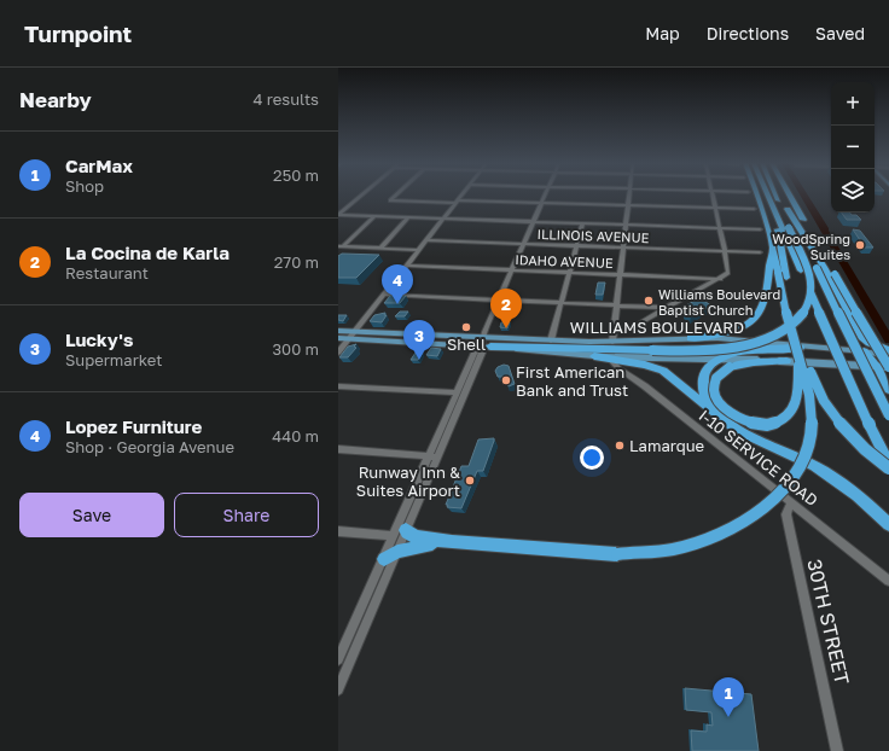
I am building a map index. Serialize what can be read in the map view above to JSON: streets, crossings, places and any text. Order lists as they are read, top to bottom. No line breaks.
{"streets":{"main road":["WILLIAMS BOULEVARD"],"street":["ILLINOIS AVENUE","IDAHO AVENUE","I-10 SERVICE ROAD","30TH STREET"]},"crossings":[["WILLIAMS BOULEVARD","I-10 SERVICE ROAD"],["I-10 SERVICE ROAD","30TH STREET"]],"places":["WoodSpring Suites","Williams Boulevard Baptist Church","Shell","First American Bank and Trust","Lamarque","Runway Inn & Suites Airport"],"page":{"header":"Turnpoint","nav":["Map","Directions","Saved"],"heading":["Nearby","4 results"],"map_buttons":["+","−"],"list":[{"mark":"1","name":"CarMax","note":"Shop","value":"250 m"},{"mark":"2","name":"La Cocina de Karla","note":"Restaurant","value":"270 m"},{"mark":"3","name":"Lucky's","note":"Supermarket","value":"300 m"},{"mark":"4","name":"Lopez Furniture","note":"Shop · Georgia Avenue","value":"440 m"}],"pins":["4","2","3","1"],"buttons":["Save","Share"]}}
